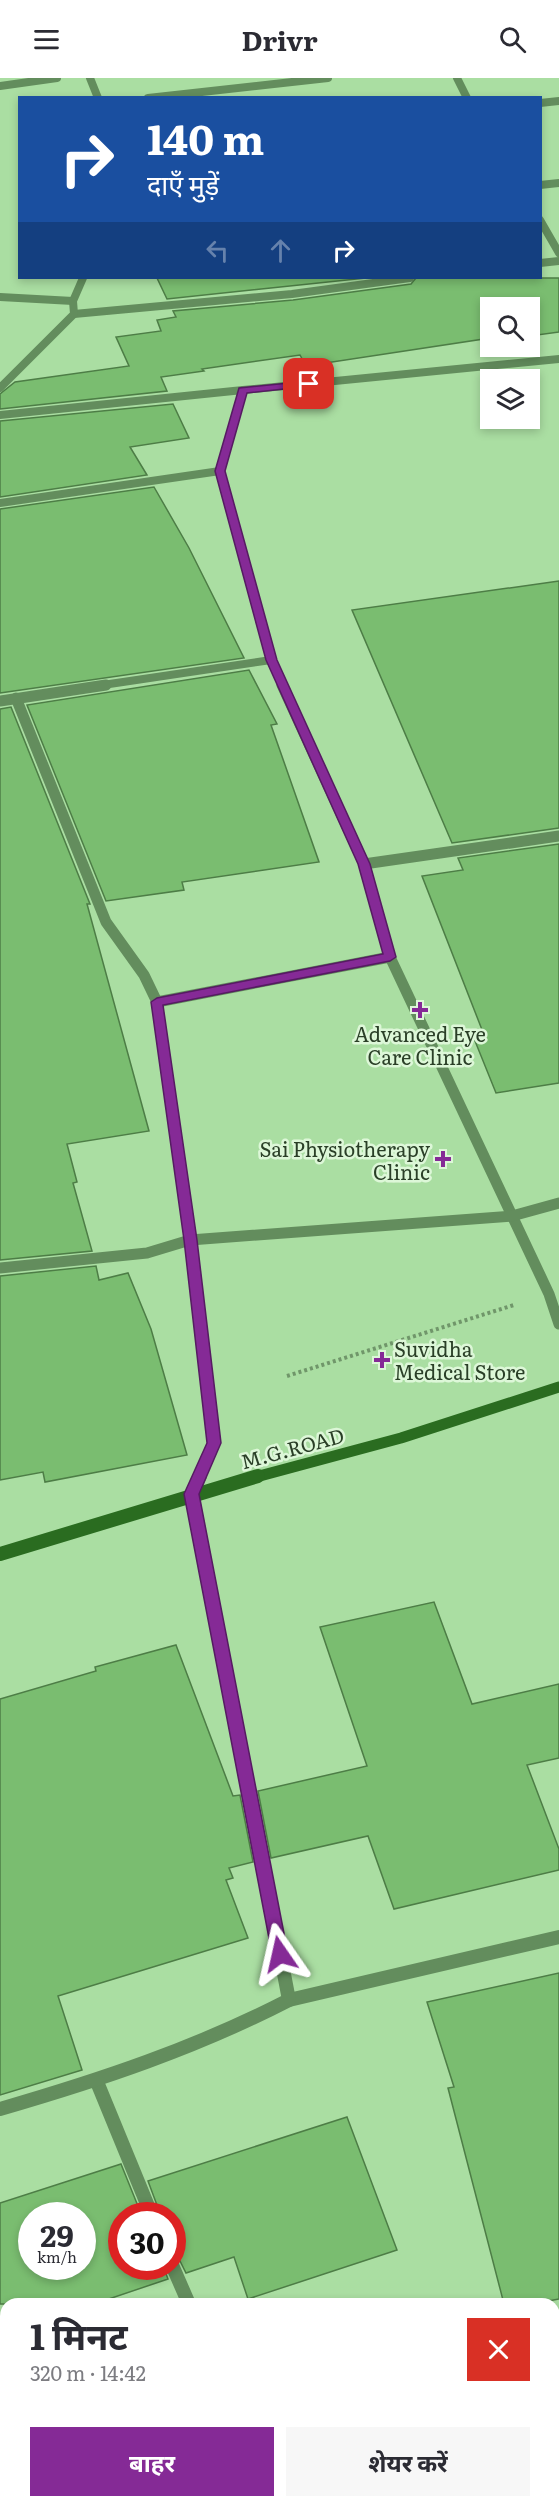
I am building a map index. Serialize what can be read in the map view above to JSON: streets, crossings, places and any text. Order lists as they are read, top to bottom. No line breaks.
{"streets":{"main road":["M.G.ROAD"]},"places":{"health":["Advanced Eye Care Clinic","Sai Physiotherapy Clinic","Suvidha Medical Store"]},"page":{"header":"Drivr","turn":["140 m","दाएँ मुड़ें"],"speed":"29 km/h","limit":"30","heading":["1 मिनट","320 m · 14:42"],"buttons":["बाहर","शेयर करें"]}}
